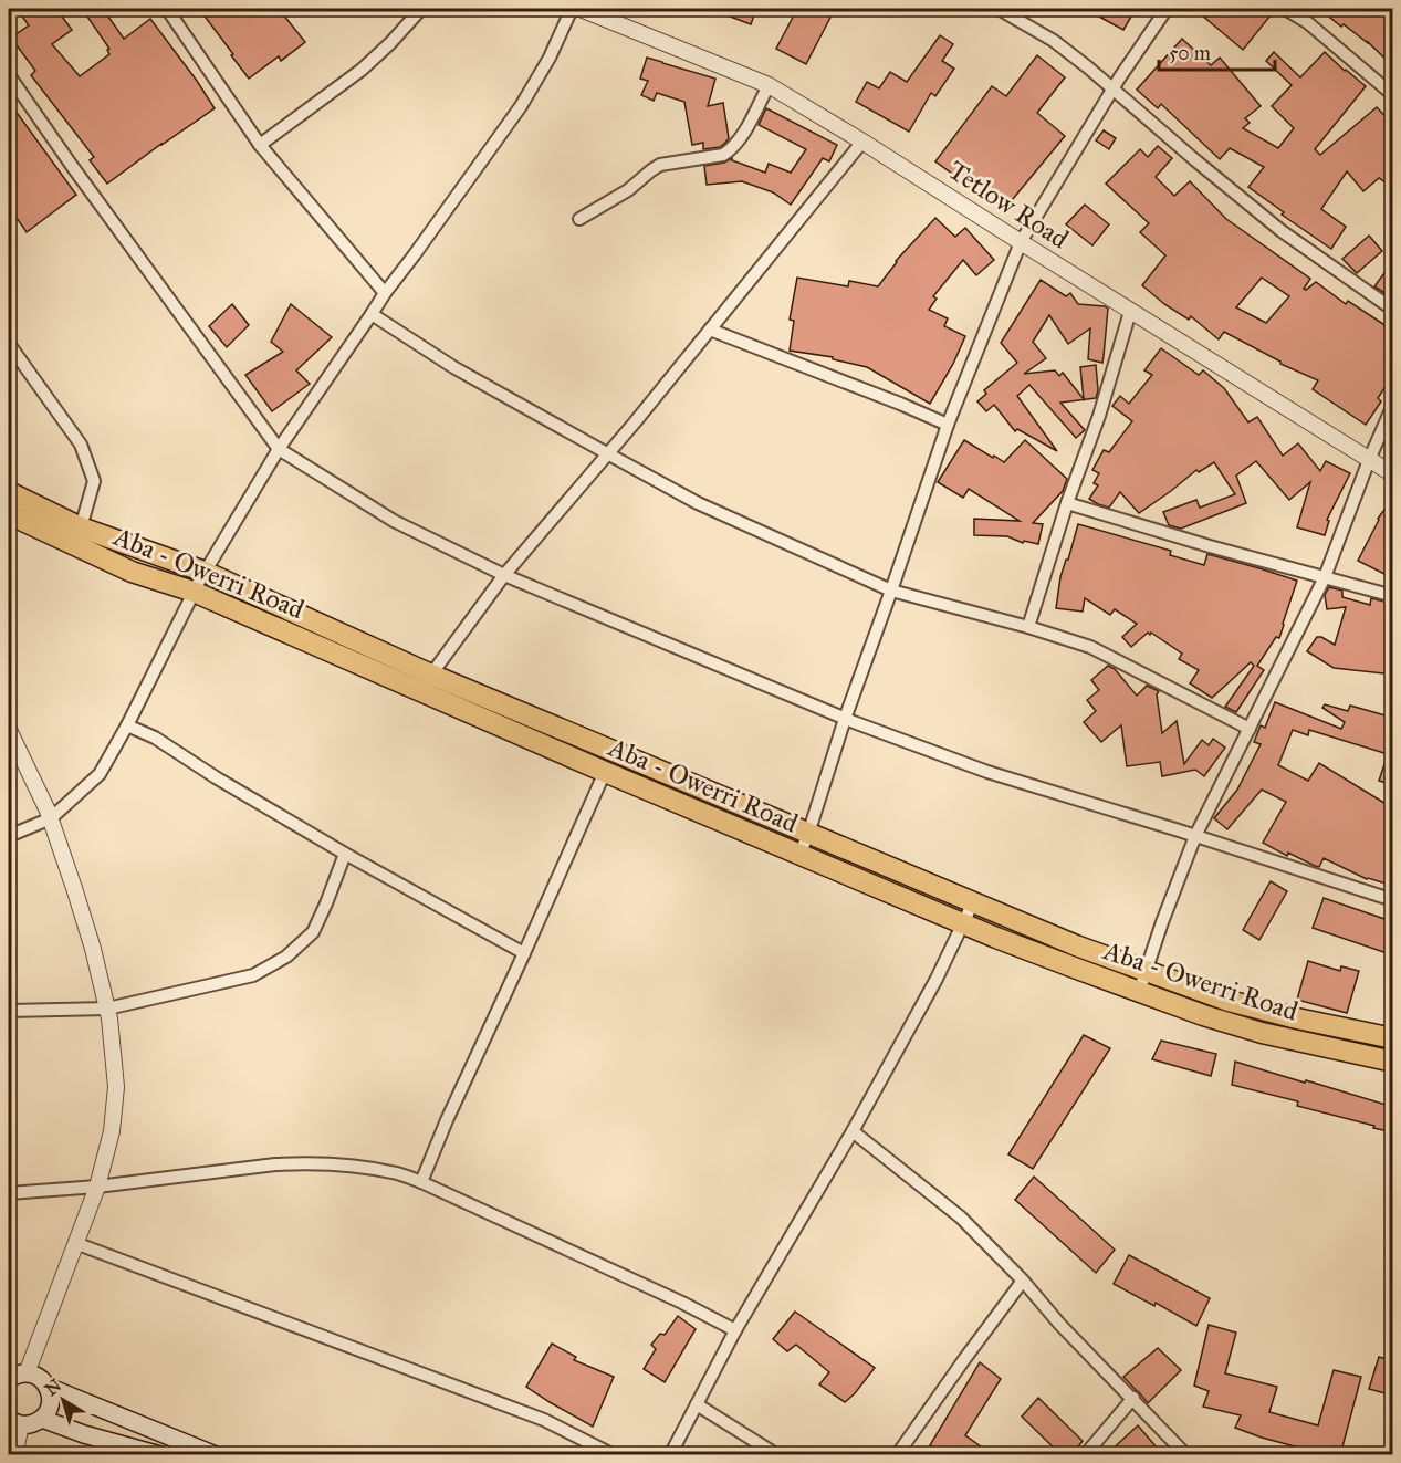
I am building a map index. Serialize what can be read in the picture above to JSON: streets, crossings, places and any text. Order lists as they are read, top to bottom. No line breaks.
{"streets":{"highway":["Aba - Owerri Road"],"street":["Tetlow Road"]},"scale_bar":"50 m","north":"top left"}
